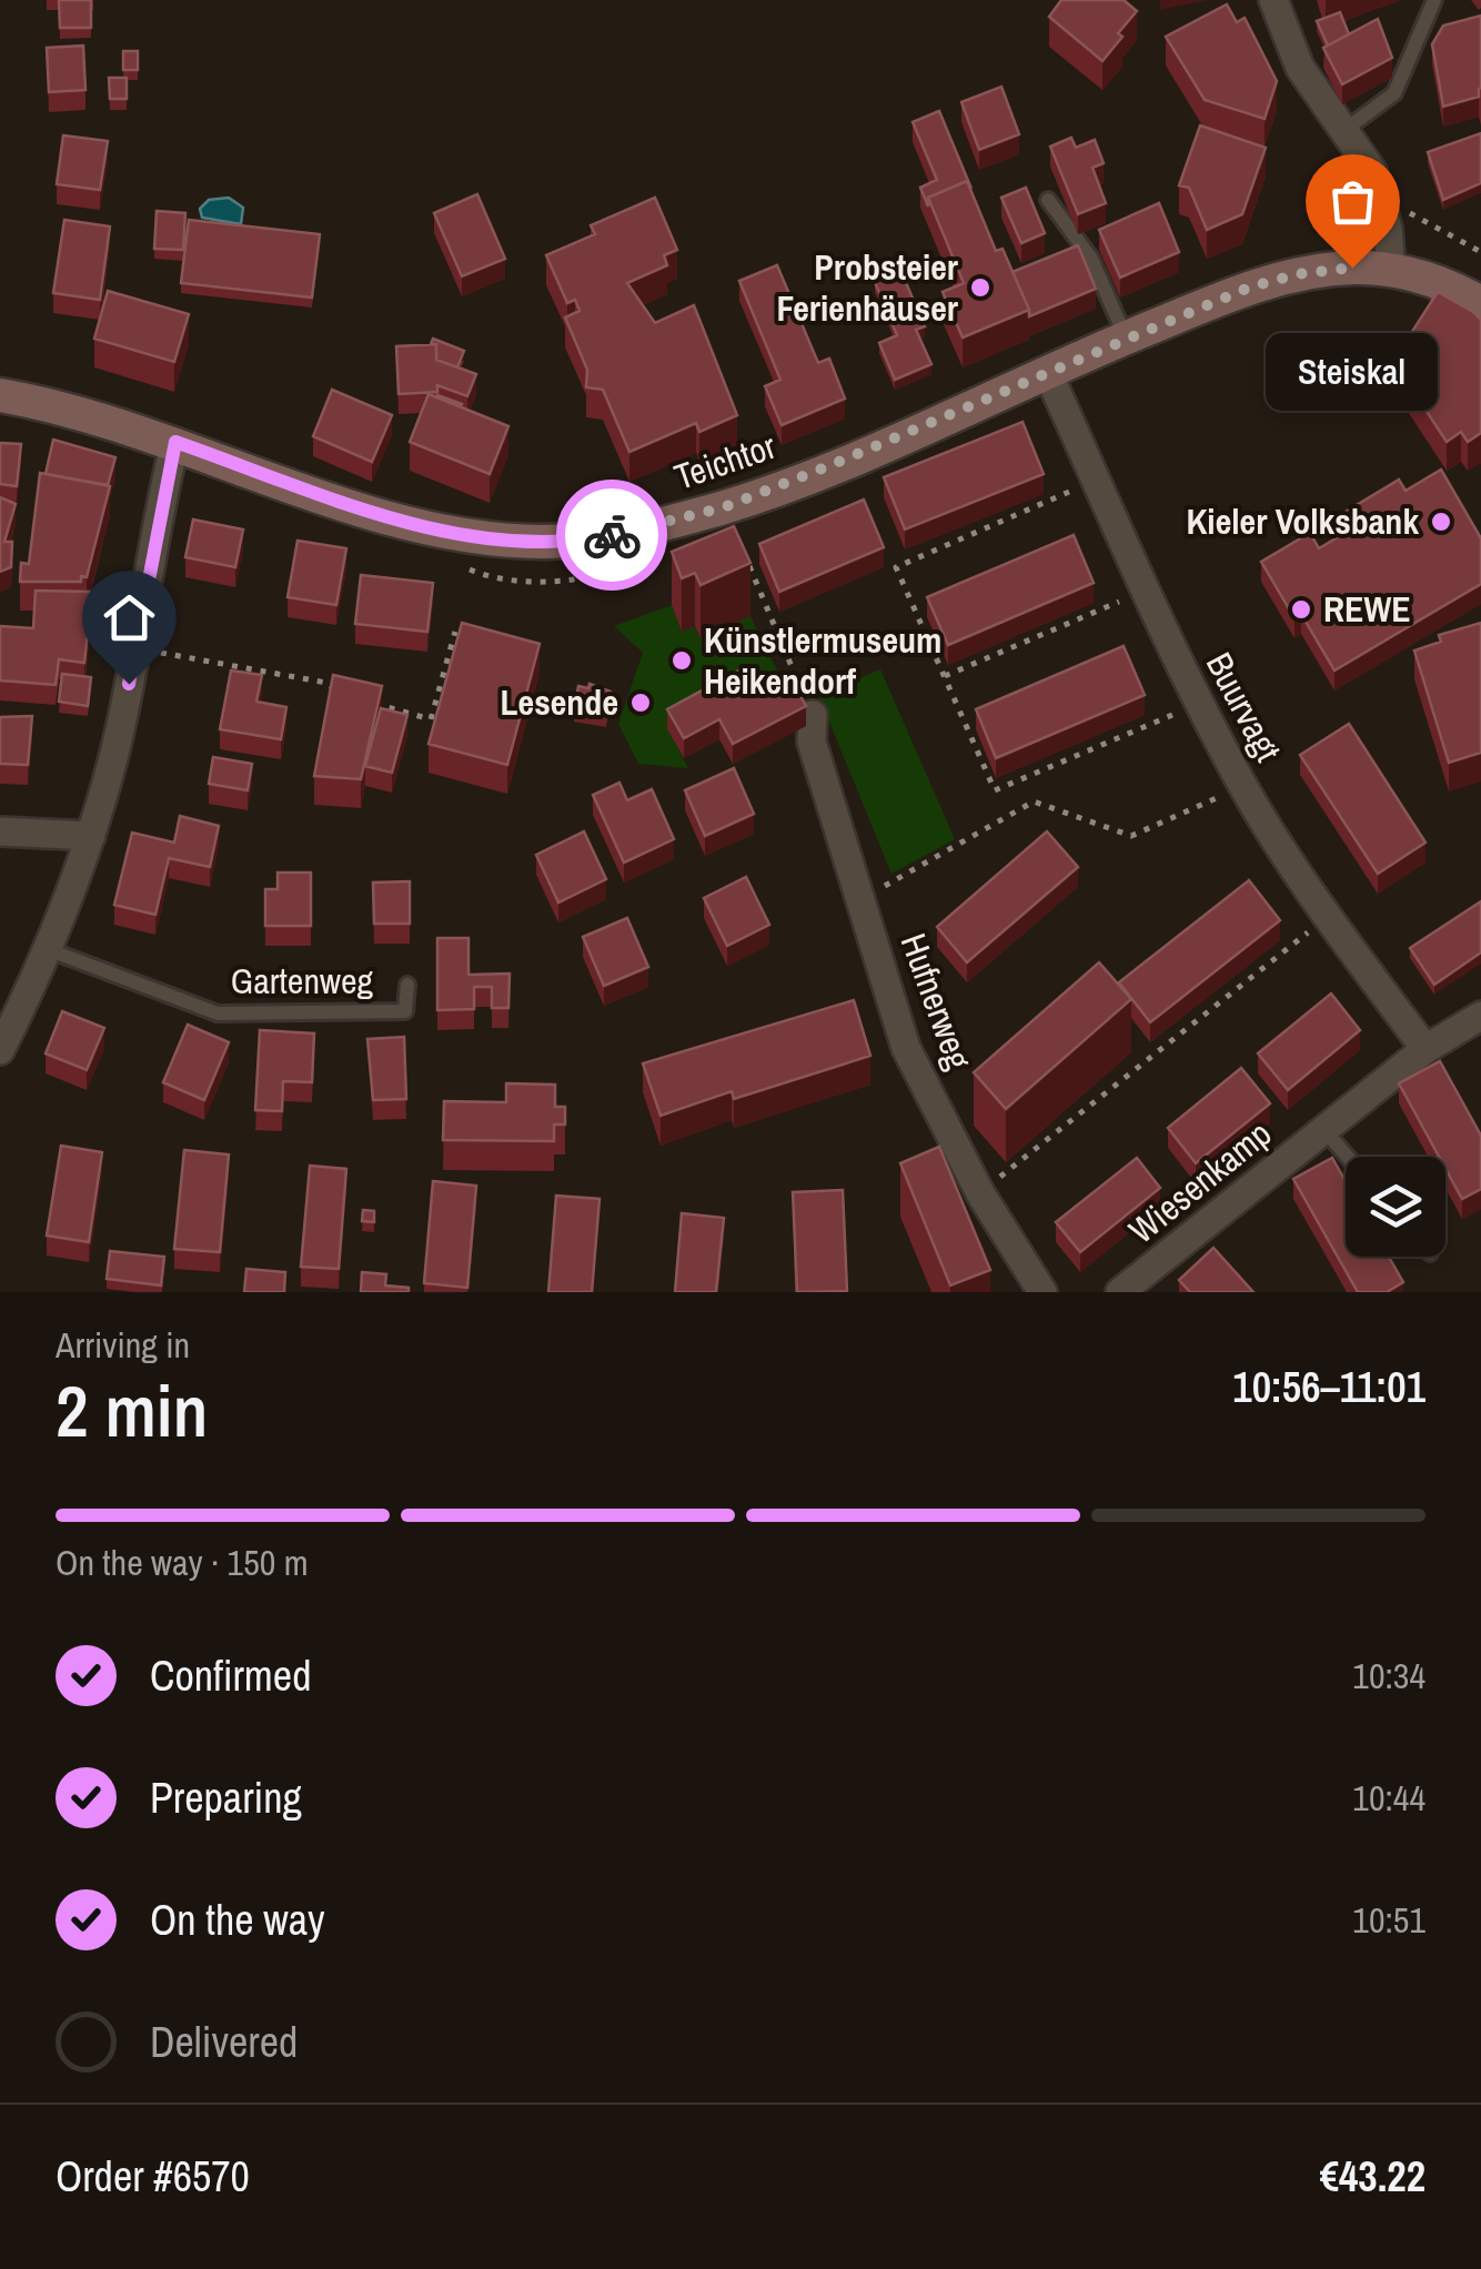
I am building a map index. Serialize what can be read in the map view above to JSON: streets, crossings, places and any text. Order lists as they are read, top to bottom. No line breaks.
{"streets":{"street":["Teichtor","Buurvagt","Hufnerweg","Wiesenkamp"],"lane":["Gartenweg"]},"crossings":[["Teichtor","Buurvagt"],["Buurvagt","Wiesenkamp"]],"places":["Steiskal","Probsteier Ferienhäuser","Kieler Volksbank","REWE","Künstlermuseum Heikendorf","Lesende"],"page":{"bubble":"Steiskal","heading":["2 min","Arriving in","10:56–11:01"],"panel":["Order #6570","€43.22"],"bar":"On the way · 150 m","list":[["Confirmed","10:34"],["Preparing","10:44"],["On the way","10:51"],"Delivered"]}}
